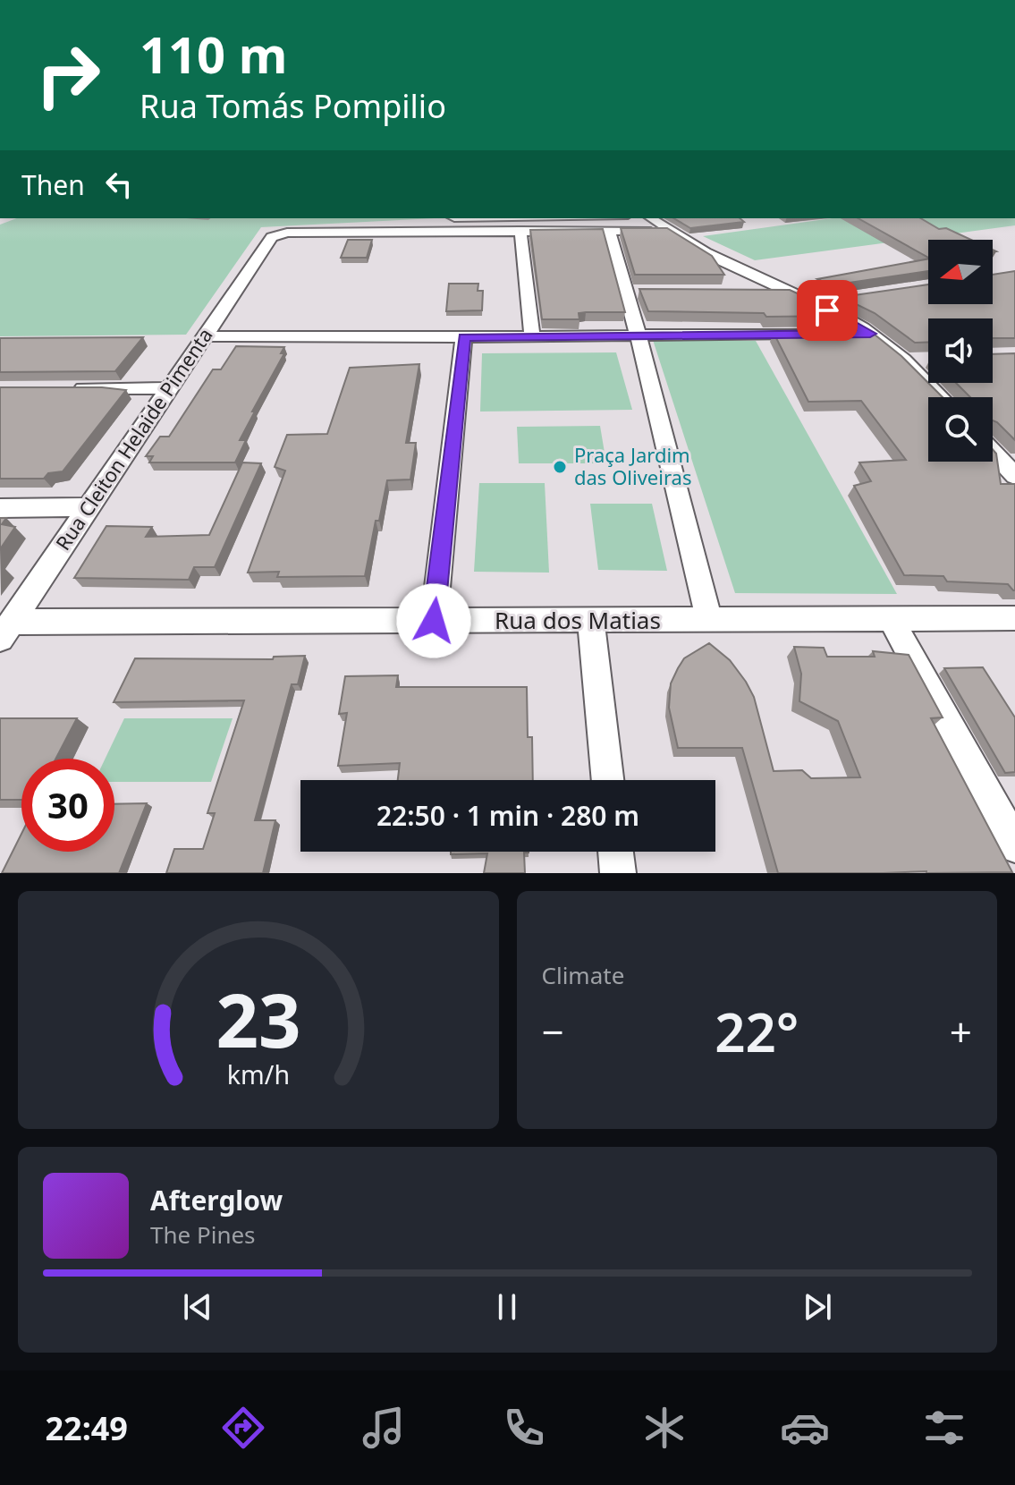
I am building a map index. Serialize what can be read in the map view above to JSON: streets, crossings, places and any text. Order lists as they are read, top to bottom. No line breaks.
{"streets":{"street":["Rua Cleiton Helaide Pimenta","Rua dos Matias"]},"crossings":[["Rua Cleiton Helaide Pimenta","Rua dos Matias"]],"places":["Praça Jardim das Oliveiras"],"north":"left","page":{"turn":["110 m","Rua Tomás Pompilio"],"then":"Then","limit":"30","trip":"22:50 · 1 min · 280 m","tile":"Climate","heat":["−","22°","+"],"song":["Afterglow","The Pines"],"tabs":"22:49","gauge":["23","km/h"]}}
